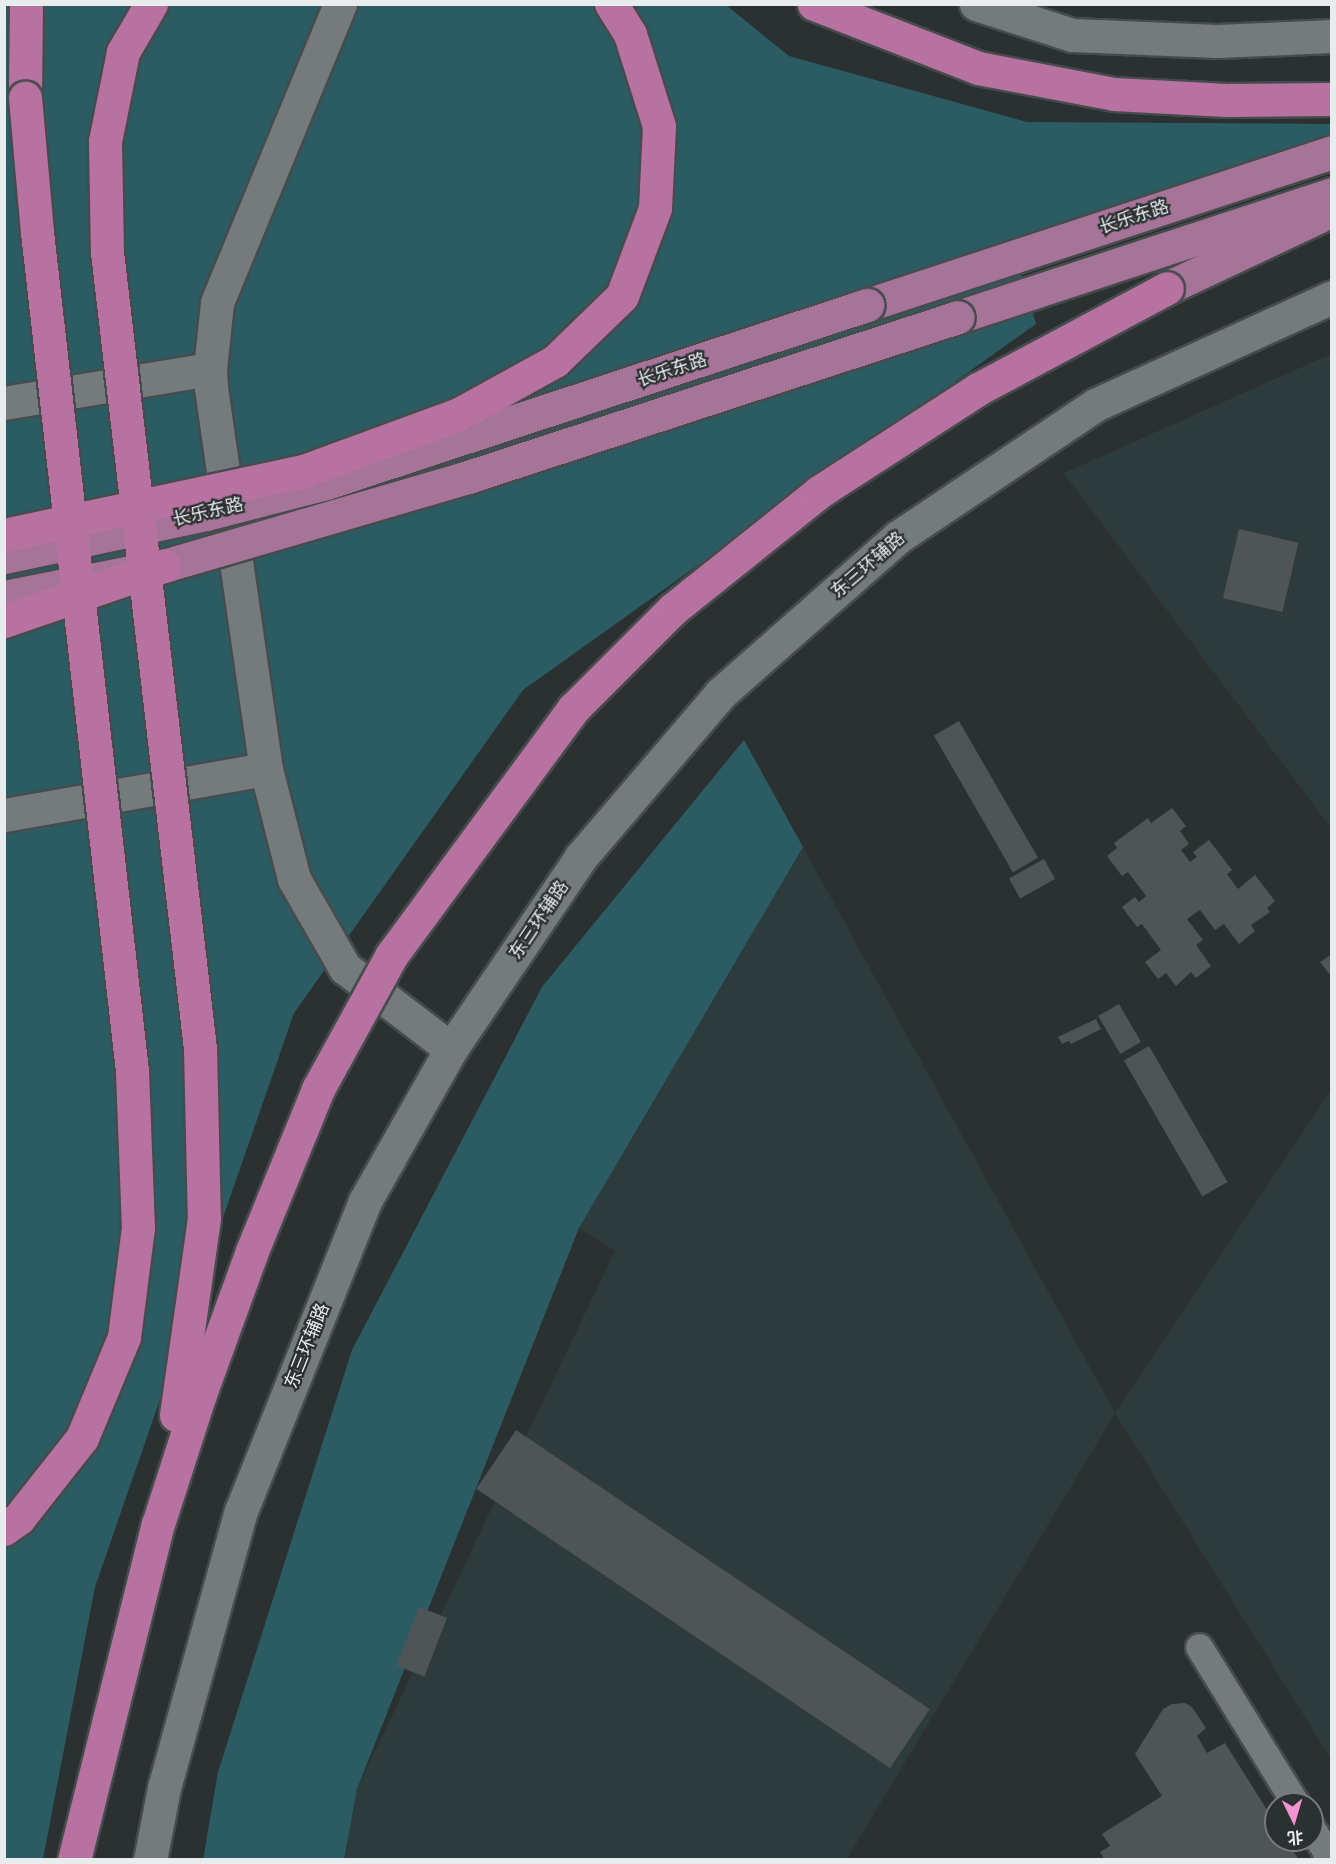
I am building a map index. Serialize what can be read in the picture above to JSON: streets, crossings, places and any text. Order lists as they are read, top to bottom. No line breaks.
{"streets":{"main road":["长乐东路","东三环辅路"]},"north":"bottom"}
